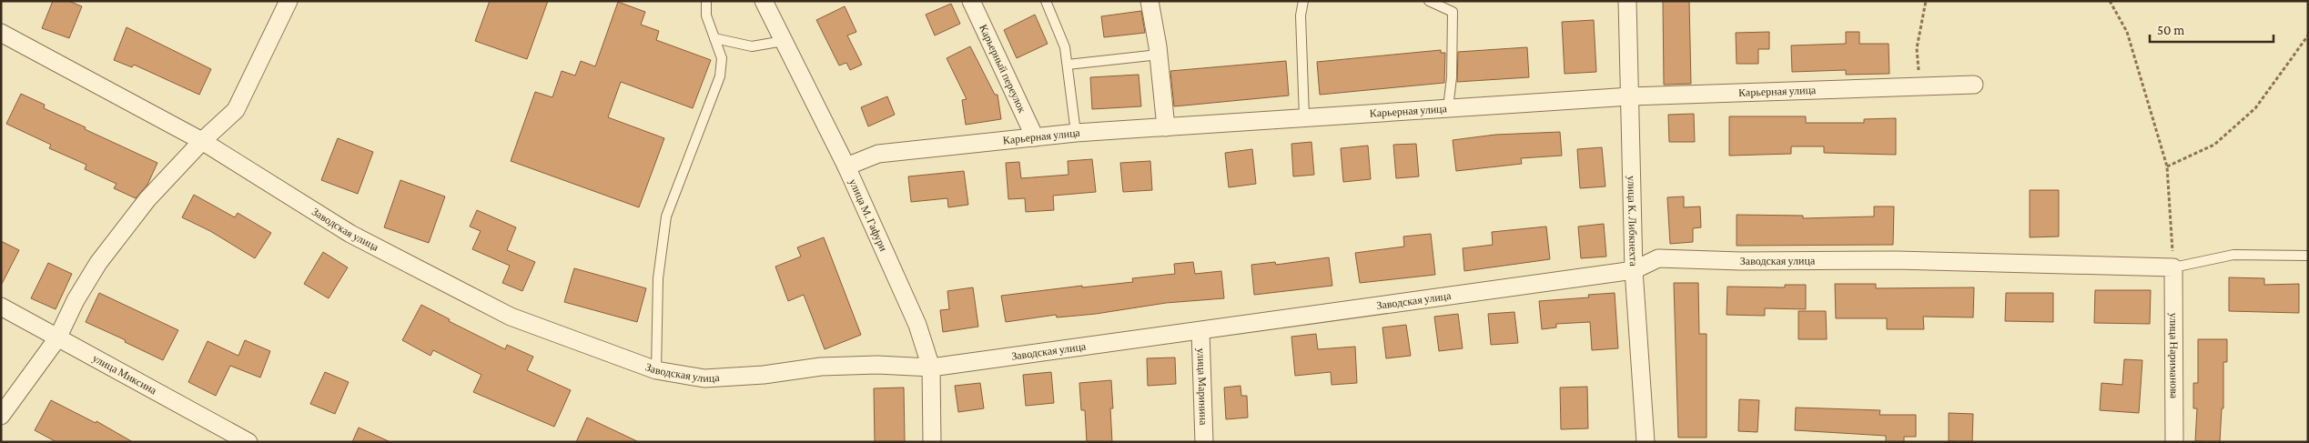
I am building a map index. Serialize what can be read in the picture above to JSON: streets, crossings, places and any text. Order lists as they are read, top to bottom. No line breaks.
{"streets":{"street":["Карьерный переулок","Карьерная улица","улица М. Гафури","улица К. Либкнехта","Заводская улица","улица Нариманова","улица Миксина","улица Маринина"]},"crossings":[["Карьерный переулок","Карьерная улица"],["Карьерная улица","улица М. Гафури"],["Карьерная улица","улица К. Либкнехта"],["улица М. Гафури","Заводская улица"],["улица К. Либкнехта","Заводская улица"],["Заводская улица","улица Нариманова"],["Заводская улица","улица Маринина"]],"scale_bar":"50 m"}
